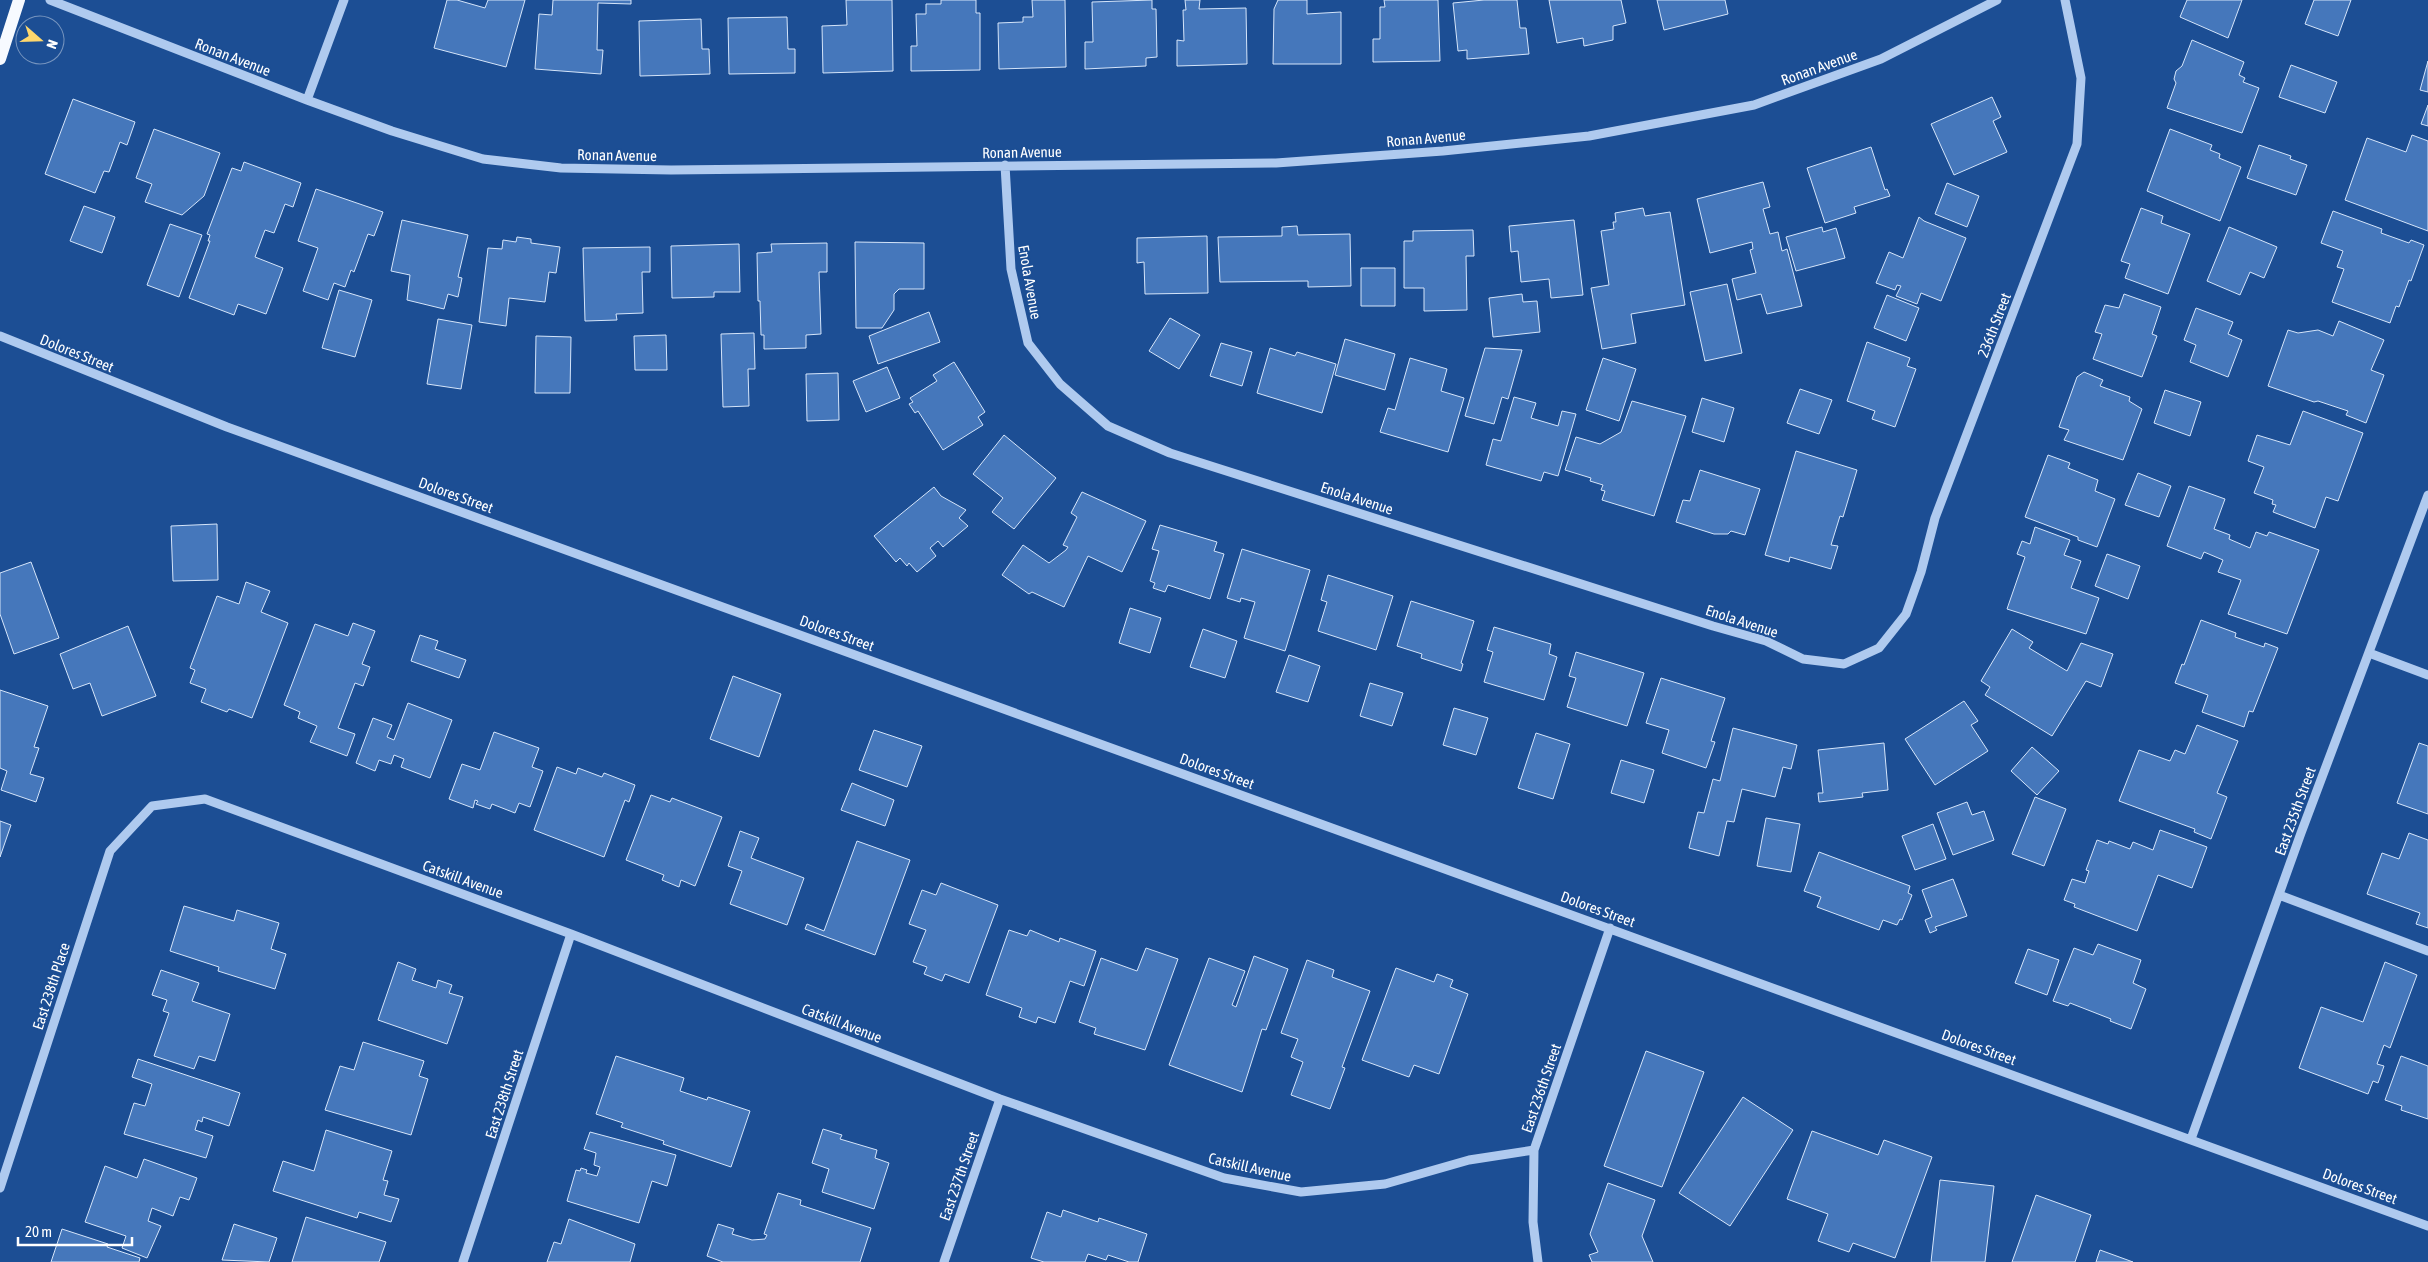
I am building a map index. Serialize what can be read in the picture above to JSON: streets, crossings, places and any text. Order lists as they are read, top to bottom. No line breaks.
{"streets":{"street":["Ronan Avenue","Enola Avenue","236th Street","Dolores Street","East 235th Street","Catskill Avenue","East 238th Place","East 236th Street","East 238th Street","East 237th Street"]},"crossings":[["Ronan Avenue","Enola Avenue"],["Enola Avenue","236th Street"],["Dolores Street","East 235th Street"],["Dolores Street","East 236th Street"],["Catskill Avenue","East 238th Place"],["Catskill Avenue","East 236th Street"],["Catskill Avenue","East 238th Street"],["Catskill Avenue","East 237th Street"]],"scale_bar":"20 m","north":"right"}
